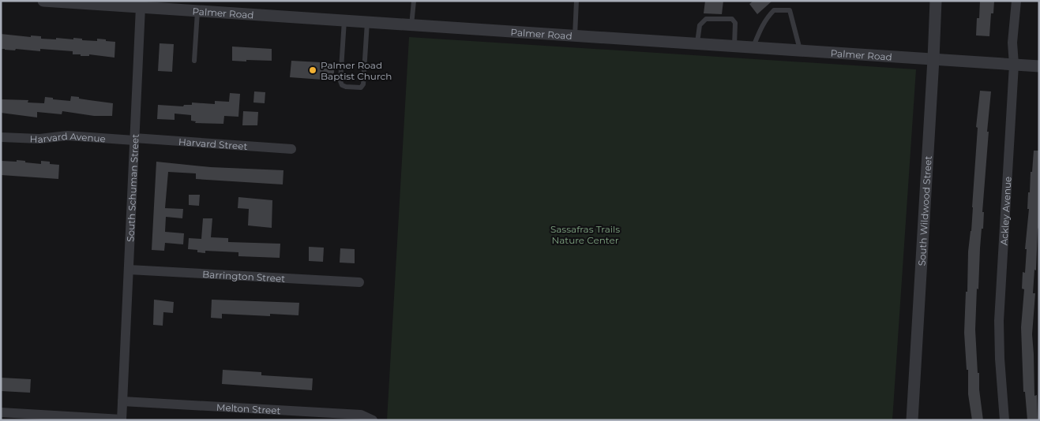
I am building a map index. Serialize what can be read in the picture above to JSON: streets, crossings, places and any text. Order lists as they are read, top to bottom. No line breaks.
{"streets":{"street":["Palmer Road","Harvard Avenue","Harvard Street","South Schuman Street","South Wildwood Street","Ackley Avenue","Barrington Street","Melton Street"]},"crossings":[["Palmer Road","South Schuman Street"],["Palmer Road","South Wildwood Street"],["Palmer Road","Ackley Avenue"],["Harvard Avenue","Harvard Street"],["Harvard Avenue","South Schuman Street"],["Harvard Street","South Schuman Street"],["South Schuman Street","Barrington Street"],["South Schuman Street","Melton Street"]],"parks":["Sassafras Trails Nature Center"],"places":["Palmer Road Baptist Church"]}
